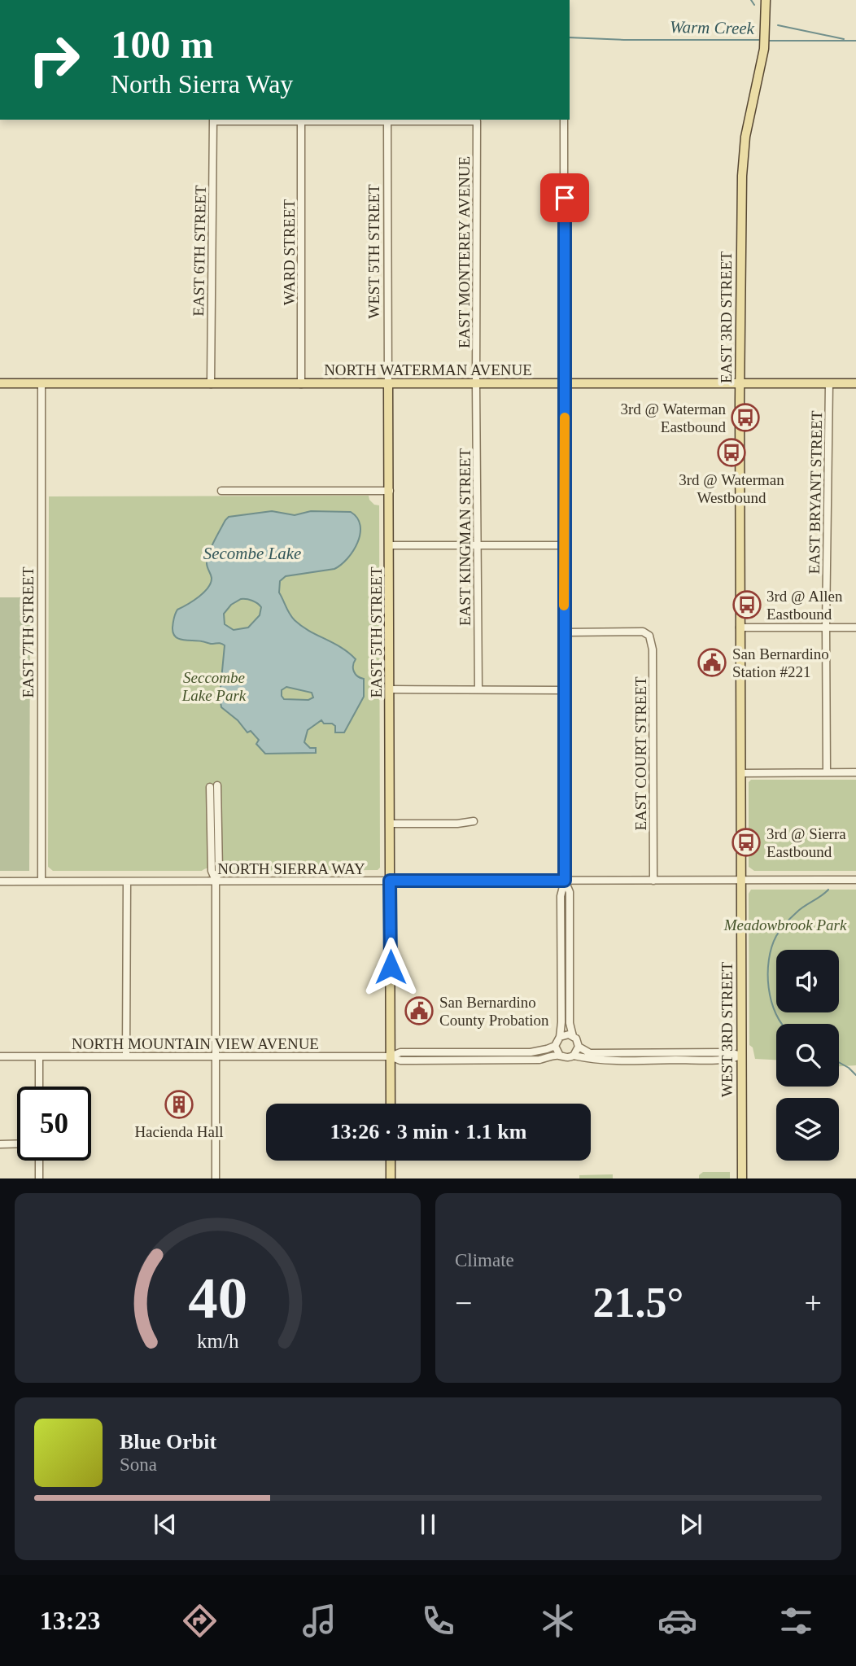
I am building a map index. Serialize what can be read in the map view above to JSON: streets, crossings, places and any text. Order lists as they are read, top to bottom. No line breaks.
{"streets":{"main road":["EAST 3RD STREET","NORTH WATERMAN AVENUE","EAST 5TH STREET","WEST 3RD STREET"],"street":["EAST 6TH STREET","WEST 5TH STREET","WARD STREET","EAST MONTEREY AVENUE","EAST BRYANT STREET","EAST KINGMAN STREET","EAST 7TH STREET","EAST COURT STREET","NORTH SIERRA WAY","NORTH MOUNTAIN VIEW AVENUE"]},"crossings":[["EAST 6TH STREET","NORTH WATERMAN AVENUE"],["WEST 5TH STREET","EAST MONTEREY AVENUE"],["WEST 5TH STREET","NORTH WATERMAN AVENUE"],["WEST 5TH STREET","EAST 5TH STREET"],["WARD STREET","NORTH WATERMAN AVENUE"],["EAST MONTEREY AVENUE","NORTH WATERMAN AVENUE"],["EAST MONTEREY AVENUE","EAST KINGMAN STREET"],["EAST 3RD STREET","NORTH WATERMAN AVENUE"],["EAST 3RD STREET","NORTH SIERRA WAY"],["EAST 3RD STREET","WEST 3RD STREET"],["NORTH WATERMAN AVENUE","EAST BRYANT STREET"],["NORTH WATERMAN AVENUE","EAST KINGMAN STREET"],["NORTH WATERMAN AVENUE","EAST 7TH STREET"],["NORTH WATERMAN AVENUE","EAST 5TH STREET"],["EAST 7TH STREET","NORTH SIERRA WAY"],["EAST 5TH STREET","NORTH SIERRA WAY"],["EAST COURT STREET","NORTH SIERRA WAY"],["NORTH SIERRA WAY","WEST 3RD STREET"]],"water":["Warm Creek","Secombe Lake"],"parks":["Seccombe Lake Park","Meadowbrook Park"],"places":{"bus stop":["3rd @ Waterman Eastbound","3rd @ Waterman Westbound","3rd @ Allen Eastbound","3rd @ Sierra Eastbound"],"public building":["San Bernardino Station #221","San Bernardino County Probation"],"building":["Hacienda Hall"]},"page":{"turn":["100 m","North Sierra Way"],"limit":"50","trip":"13:26 · 3 min · 1.1 km","tile":"Climate","heat":["−","21.5°","+"],"song":["Blue Orbit","Sona"],"tabs":"13:23","gauge":["40","km/h"]}}
